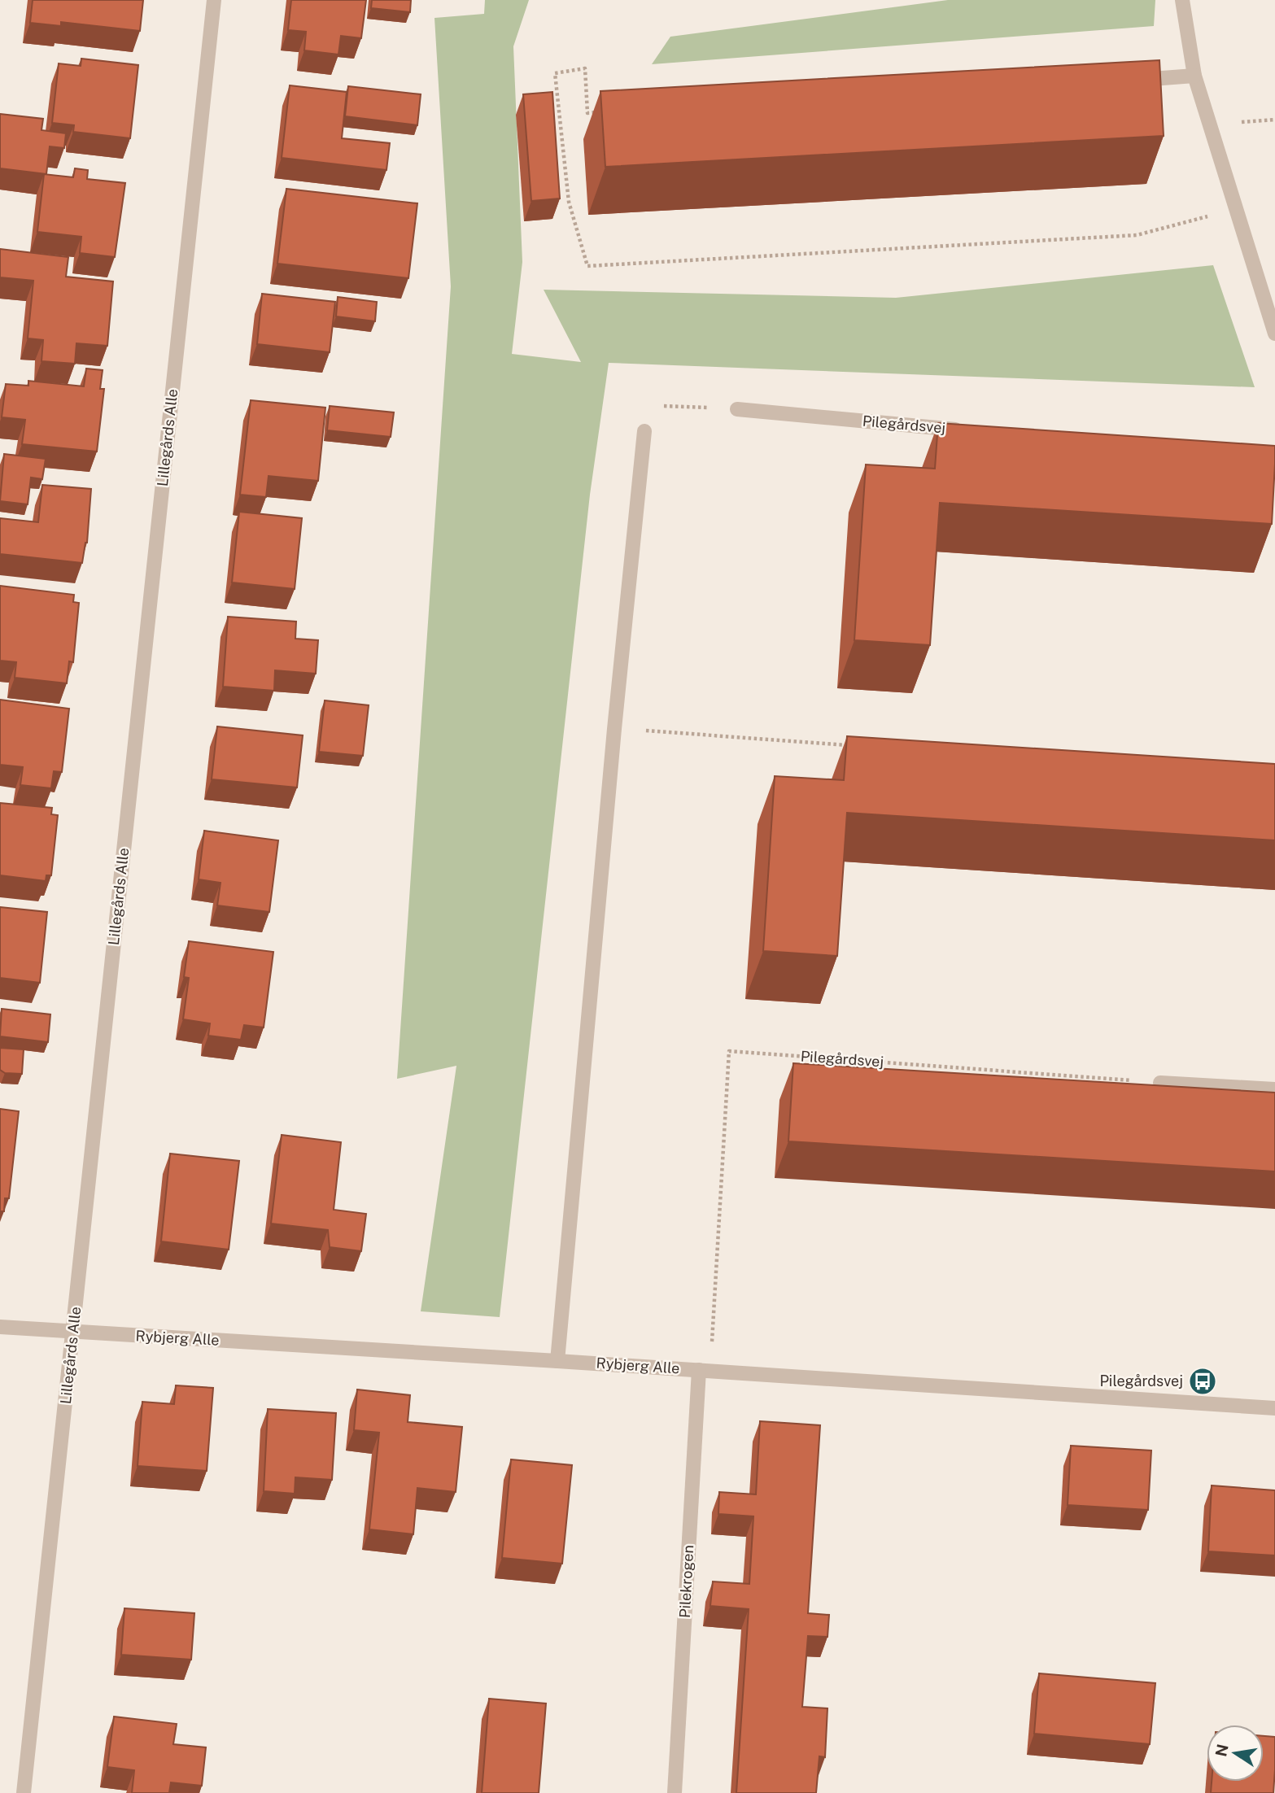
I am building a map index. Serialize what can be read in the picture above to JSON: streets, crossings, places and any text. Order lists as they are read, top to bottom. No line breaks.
{"streets":{"street":["Pilegårdsvej","Lillegårds Alle","Rybjerg Alle","Pilekrogen"]},"crossings":[["Pilegårdsvej","Rybjerg Alle"],["Pilegårdsvej","Pilekrogen"],["Lillegårds Alle","Rybjerg Alle"],["Rybjerg Alle","Pilekrogen"]],"places":{"bus stop":["Pilegårdsvej"]},"north":"left"}
